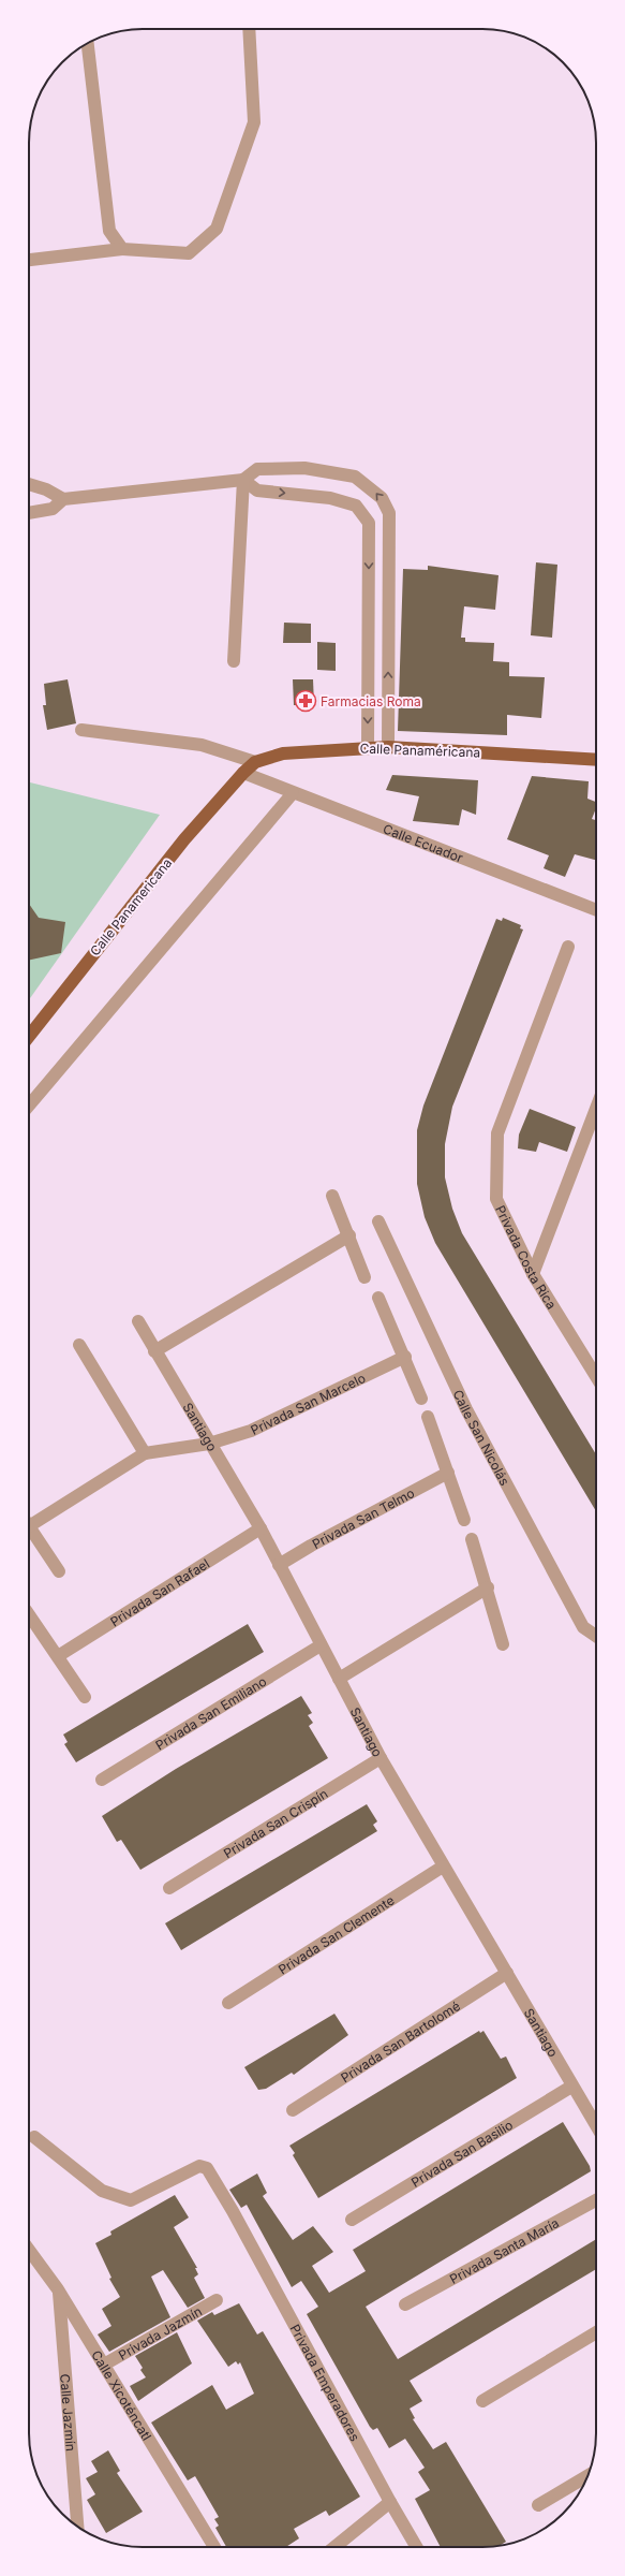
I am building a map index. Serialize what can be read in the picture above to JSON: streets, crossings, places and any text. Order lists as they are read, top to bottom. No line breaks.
{"streets":{"main road":["Calle Panaméricana","Calle Panamericana"],"street":["Calle Ecuador","Privada Costa Rica","Privada San Marcelo","Santiago","Calle San Nicolás","Privada San Telmo","Privada San Rafael","Privada San Emiliano","Privada San Crispín","Privada San Clemente","Privada San Bartolomé","Privada San Basilio","Privada Santa María","Privada Jazmín","Privada Emperadores","Calle Xicoténcatl","Calle Jazmín"]},"crossings":[["Calle Panaméricana","Calle Ecuador"],["Calle Panaméricana","Calle Panamericana"],["Calle Ecuador","Calle Panamericana"],["Privada San Marcelo","Santiago"],["Santiago","Privada San Telmo"],["Santiago","Privada San Rafael"],["Santiago","Privada San Emiliano"],["Santiago","Privada San Crispín"],["Santiago","Privada San Clemente"],["Santiago","Privada San Bartolomé"],["Santiago","Privada San Basilio"],["Privada Jazmín","Calle Xicoténcatl"],["Calle Xicoténcatl","Calle Jazmín"]],"places":{"pharmacy":["Farmacias Roma"]}}
